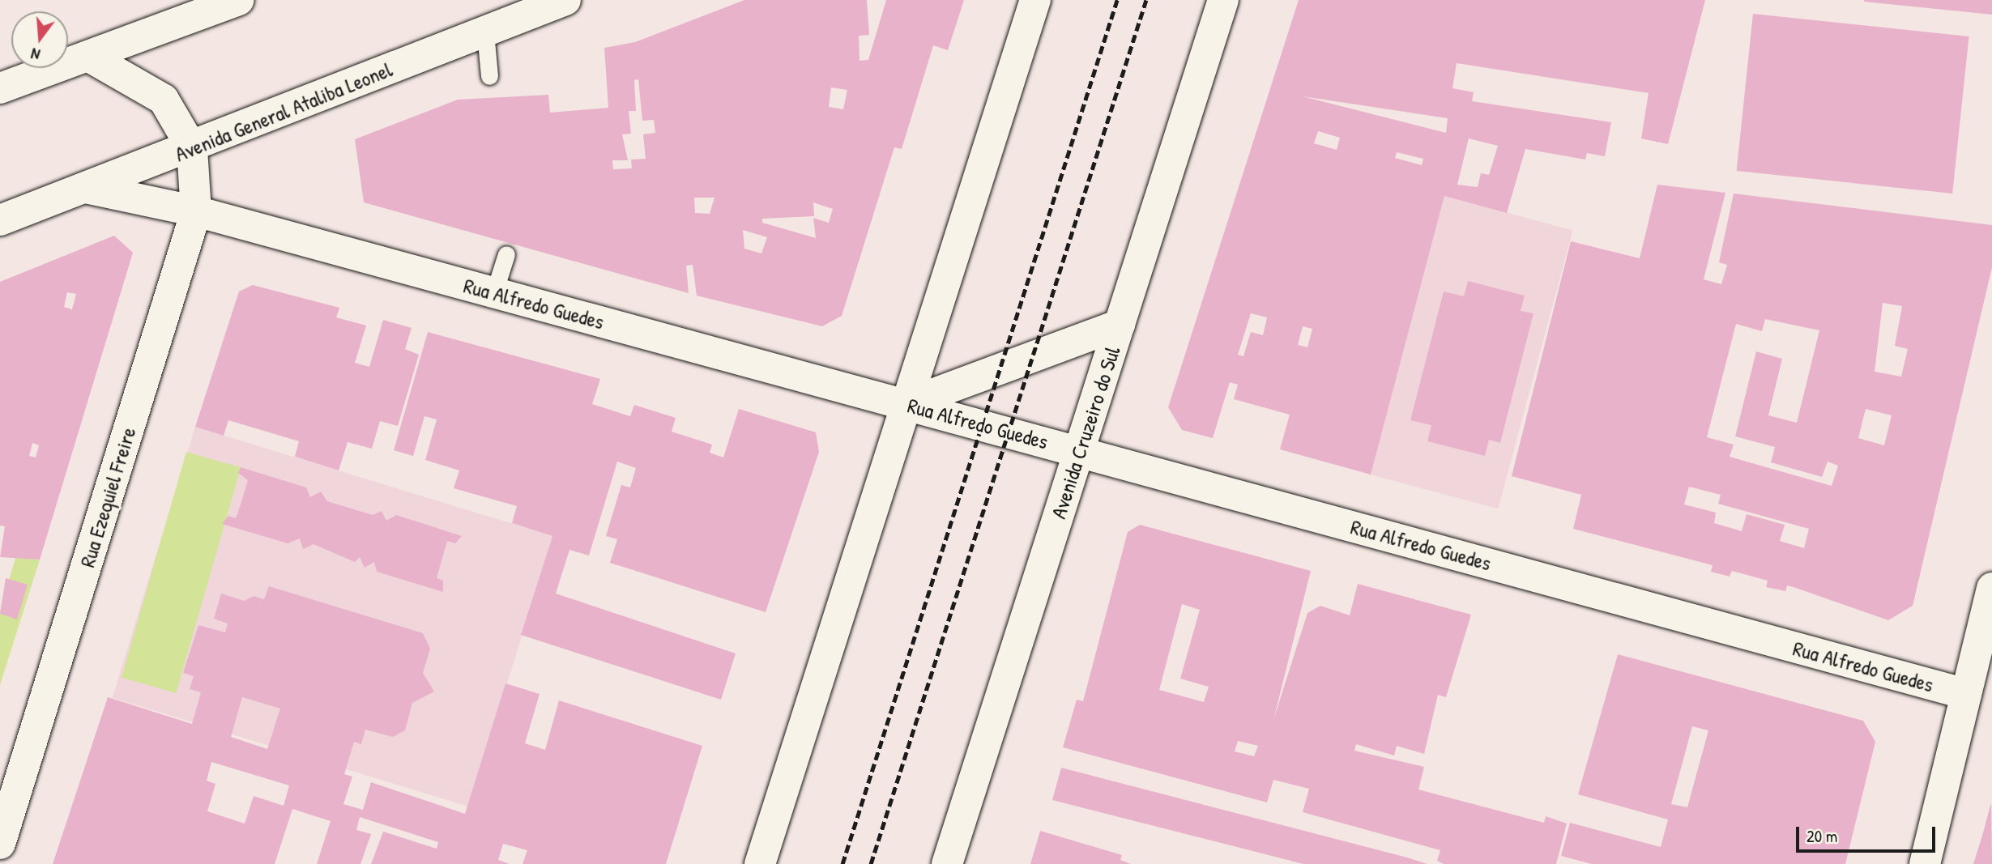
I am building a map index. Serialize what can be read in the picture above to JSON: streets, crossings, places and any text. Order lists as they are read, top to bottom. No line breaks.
{"streets":{"main road":["Avenida General Ataliba Leonel","Rua Alfredo Guedes","Avenida Cruzeiro do Sul","Rua Ezequiel Freire"]},"crossings":[["Avenida General Ataliba Leonel","Rua Alfredo Guedes"],["Avenida General Ataliba Leonel","Rua Ezequiel Freire"],["Rua Alfredo Guedes","Avenida Cruzeiro do Sul"],["Rua Alfredo Guedes","Rua Ezequiel Freire"]],"scale_bar":"20 m","north":"bottom"}
